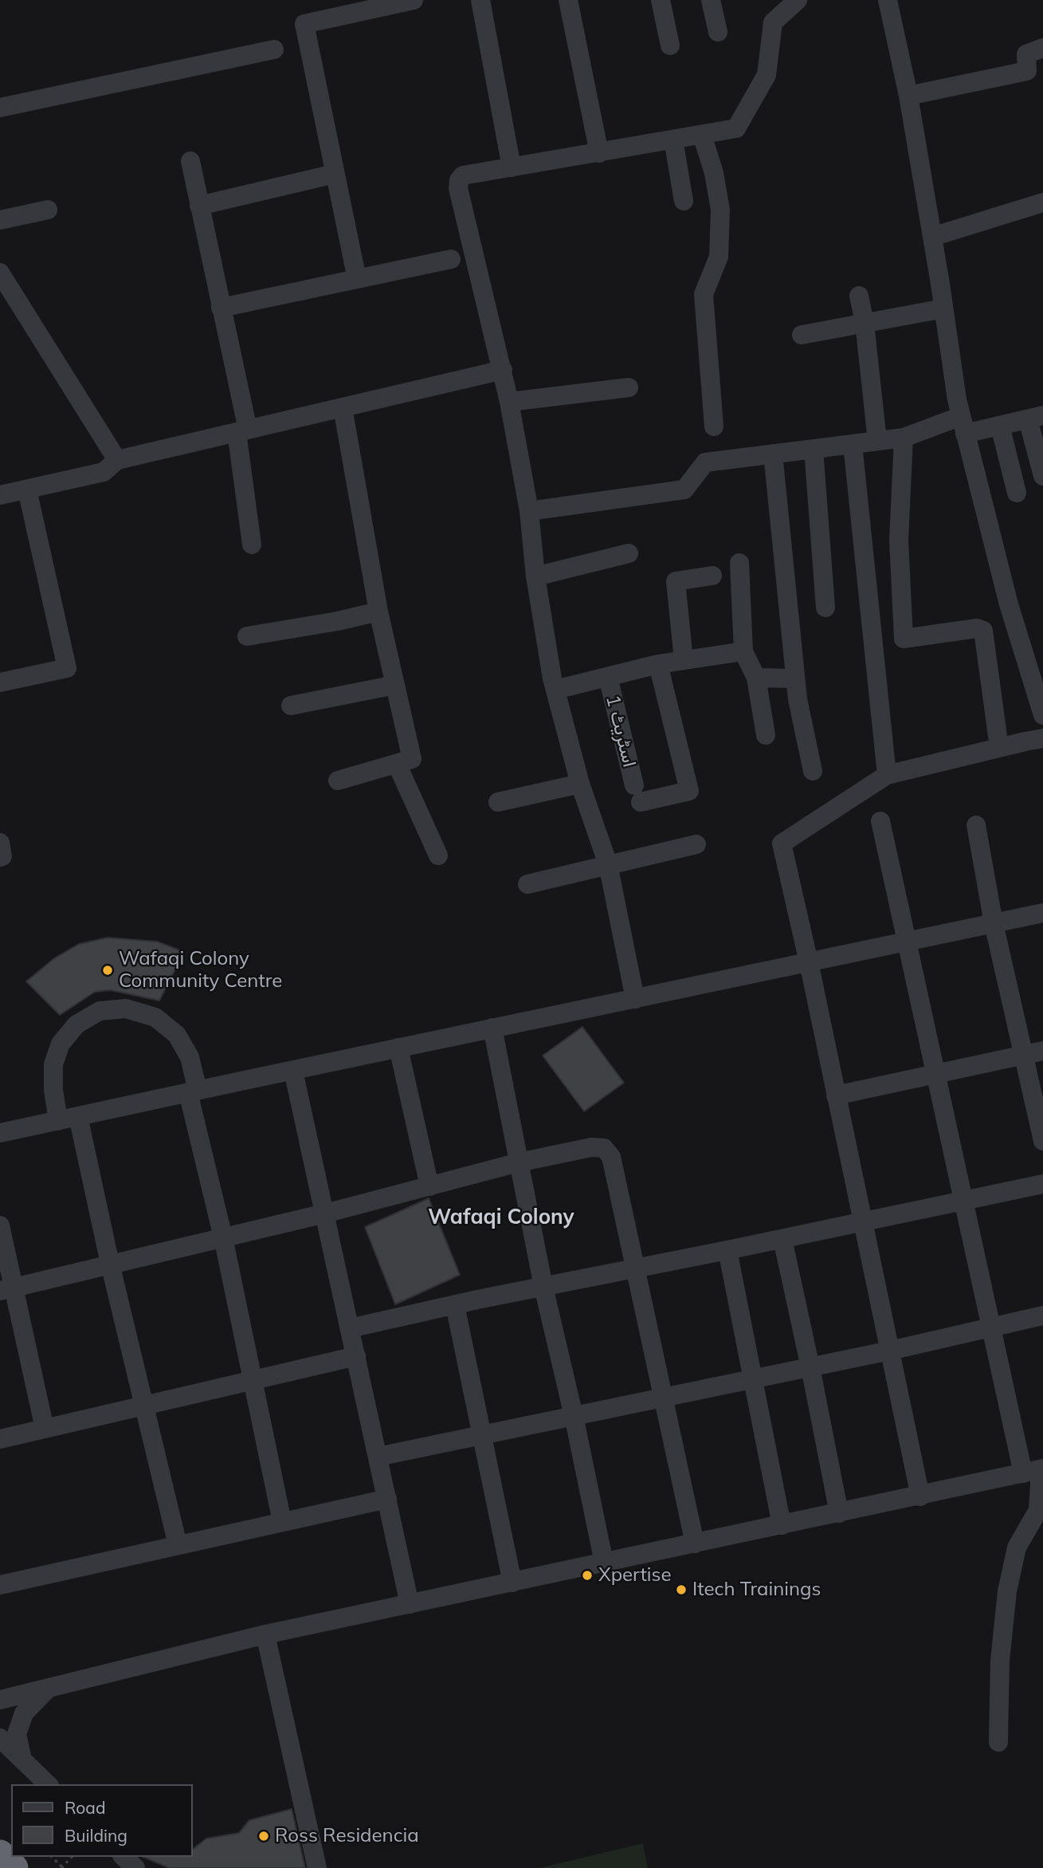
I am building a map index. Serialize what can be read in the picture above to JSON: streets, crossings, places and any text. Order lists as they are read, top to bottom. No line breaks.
{"streets":{"street":["اسٹریٹ 1"]},"districts":["Wafaqi Colony"],"places":["Wafaqi Colony Community Centre","Xpertise","Itech Trainings","Ross Residencia"],"legend":["Road","Building"]}
